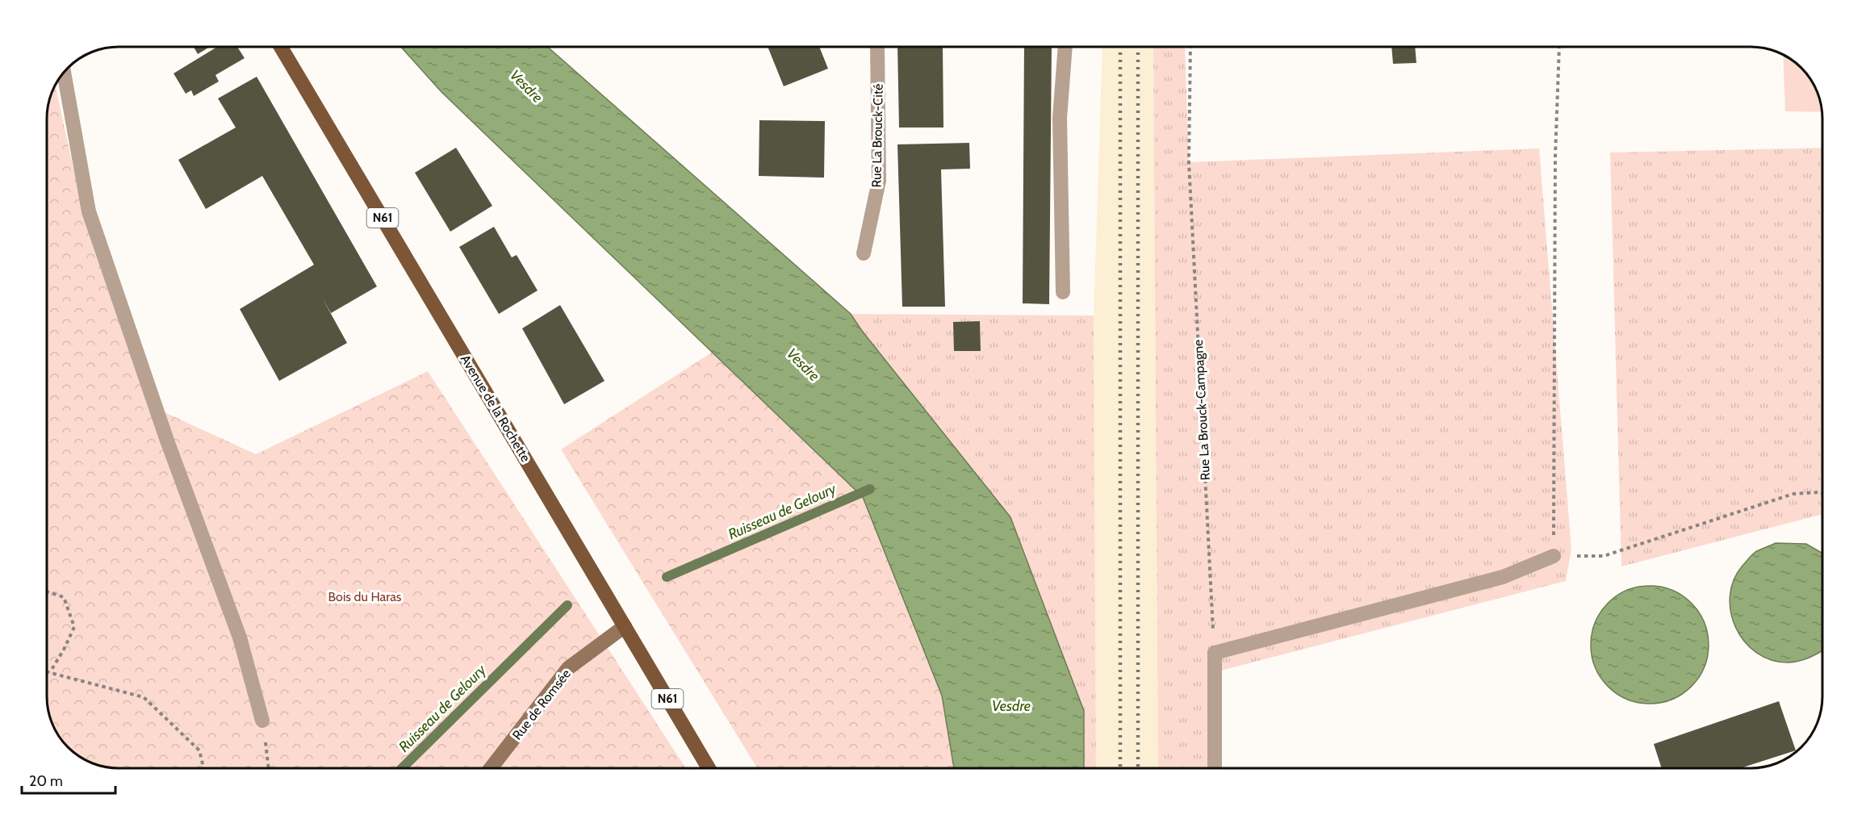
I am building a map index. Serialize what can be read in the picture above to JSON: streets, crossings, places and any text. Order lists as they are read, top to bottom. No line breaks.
{"streets":{"main road":["N61","Avenue de la Rochette"],"street":["Rue La Brouck-Cité","Rue de Romsée"],"path":["Rue La Brouck-Campagne"]},"crossings":[["Avenue de la Rochette","Rue de Romsée"]],"water":["Vesdre","Ruisseau de Geloury"],"parks":["Bois du Haras"],"scale_bar":"20 m"}
